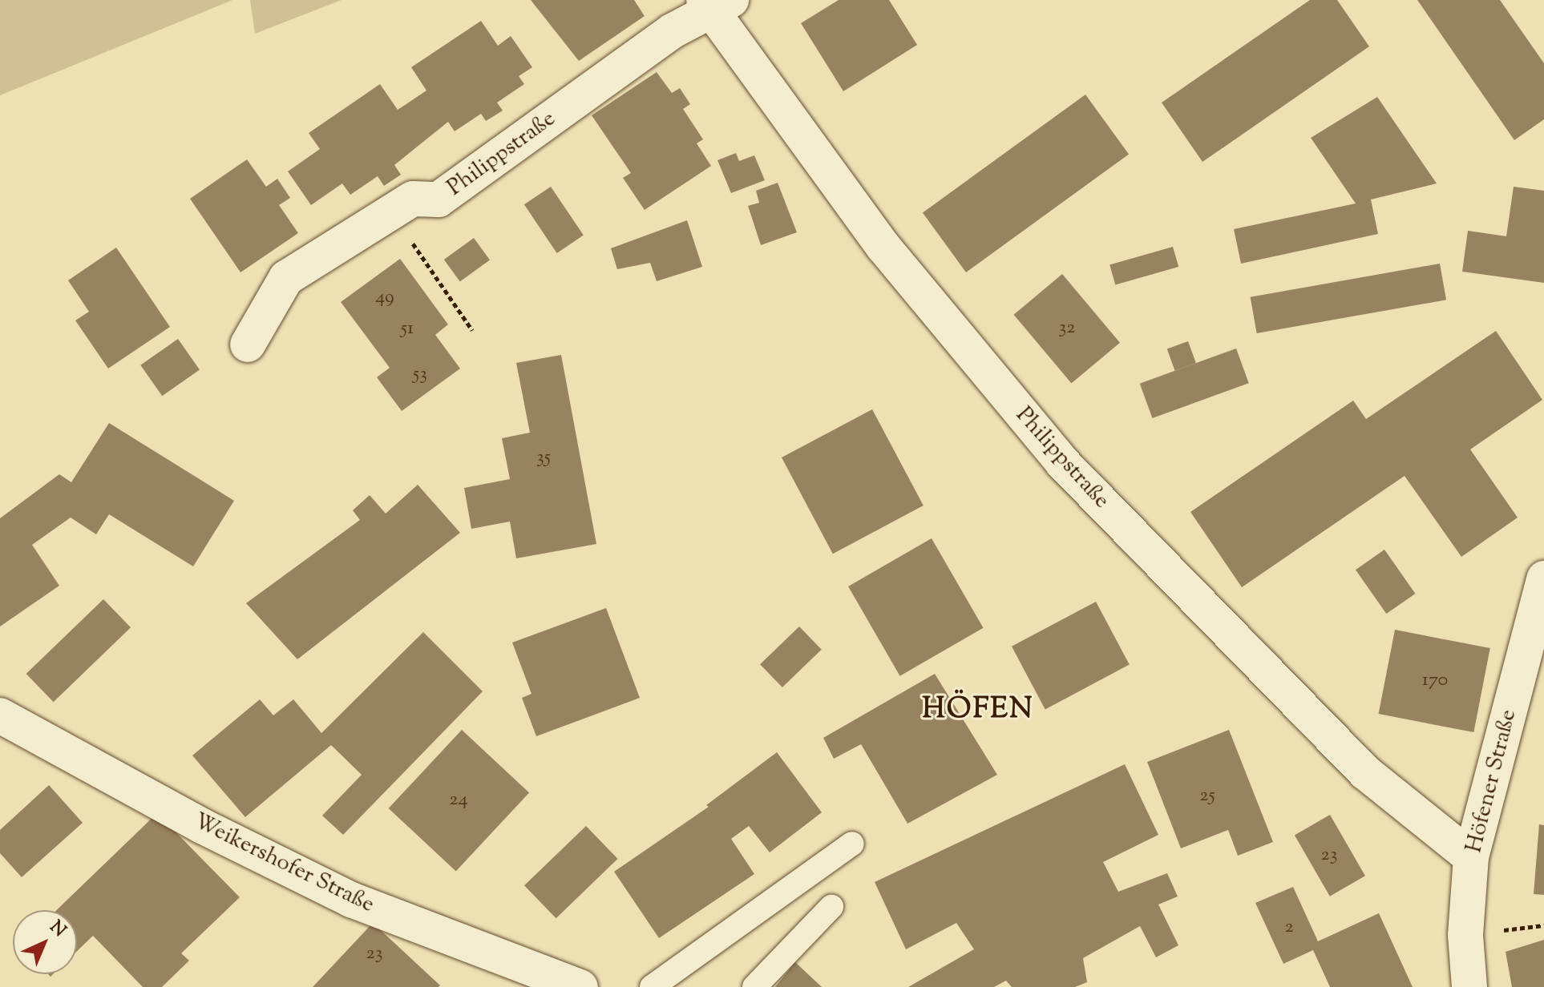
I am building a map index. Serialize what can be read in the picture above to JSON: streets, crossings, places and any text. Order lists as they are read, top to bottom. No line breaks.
{"streets":{"street":["Philippstraße","Höfener Straße","Weikershofer Straße"]},"crossings":[["Philippstraße","Höfener Straße"]],"districts":["HÖFEN"],"house_numbers":["49","32","51","53","35","170","25","24","23","2","23"],"north":"top right"}
